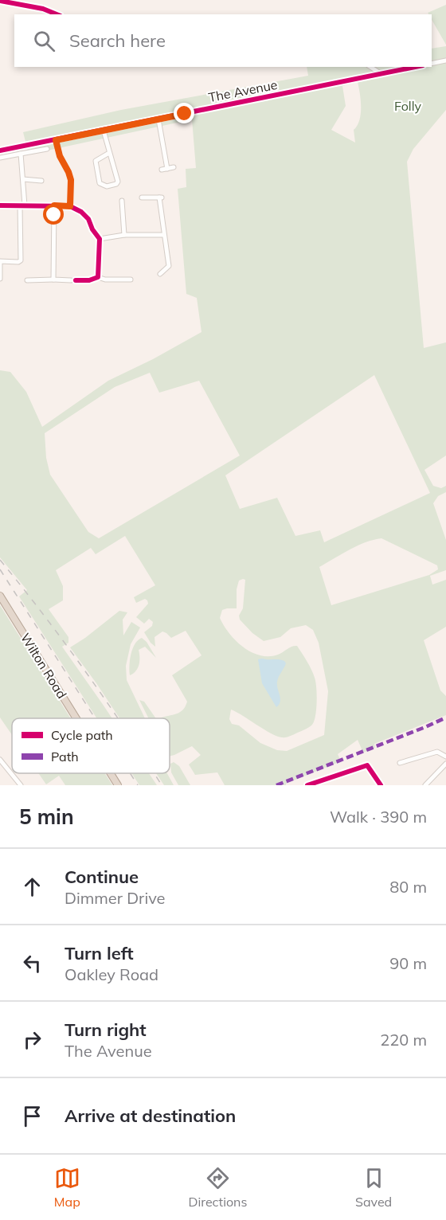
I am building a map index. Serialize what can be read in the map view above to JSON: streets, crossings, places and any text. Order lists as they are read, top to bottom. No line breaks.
{"streets":{"highway":["Wilton Road"],"street":["The Avenue"]},"parks":["Folly"],"legend":["Cycle path","Path"],"page":{"search":"Search here","heading":["5 min","Walk · 390 m"],"list":[["Continue","Dimmer Drive","80 m"],["Turn left","Oakley Road","90 m"],["Turn right","The Avenue","220 m"],"Arrive at destination"],"nav":["Map","Directions","Saved"]}}
